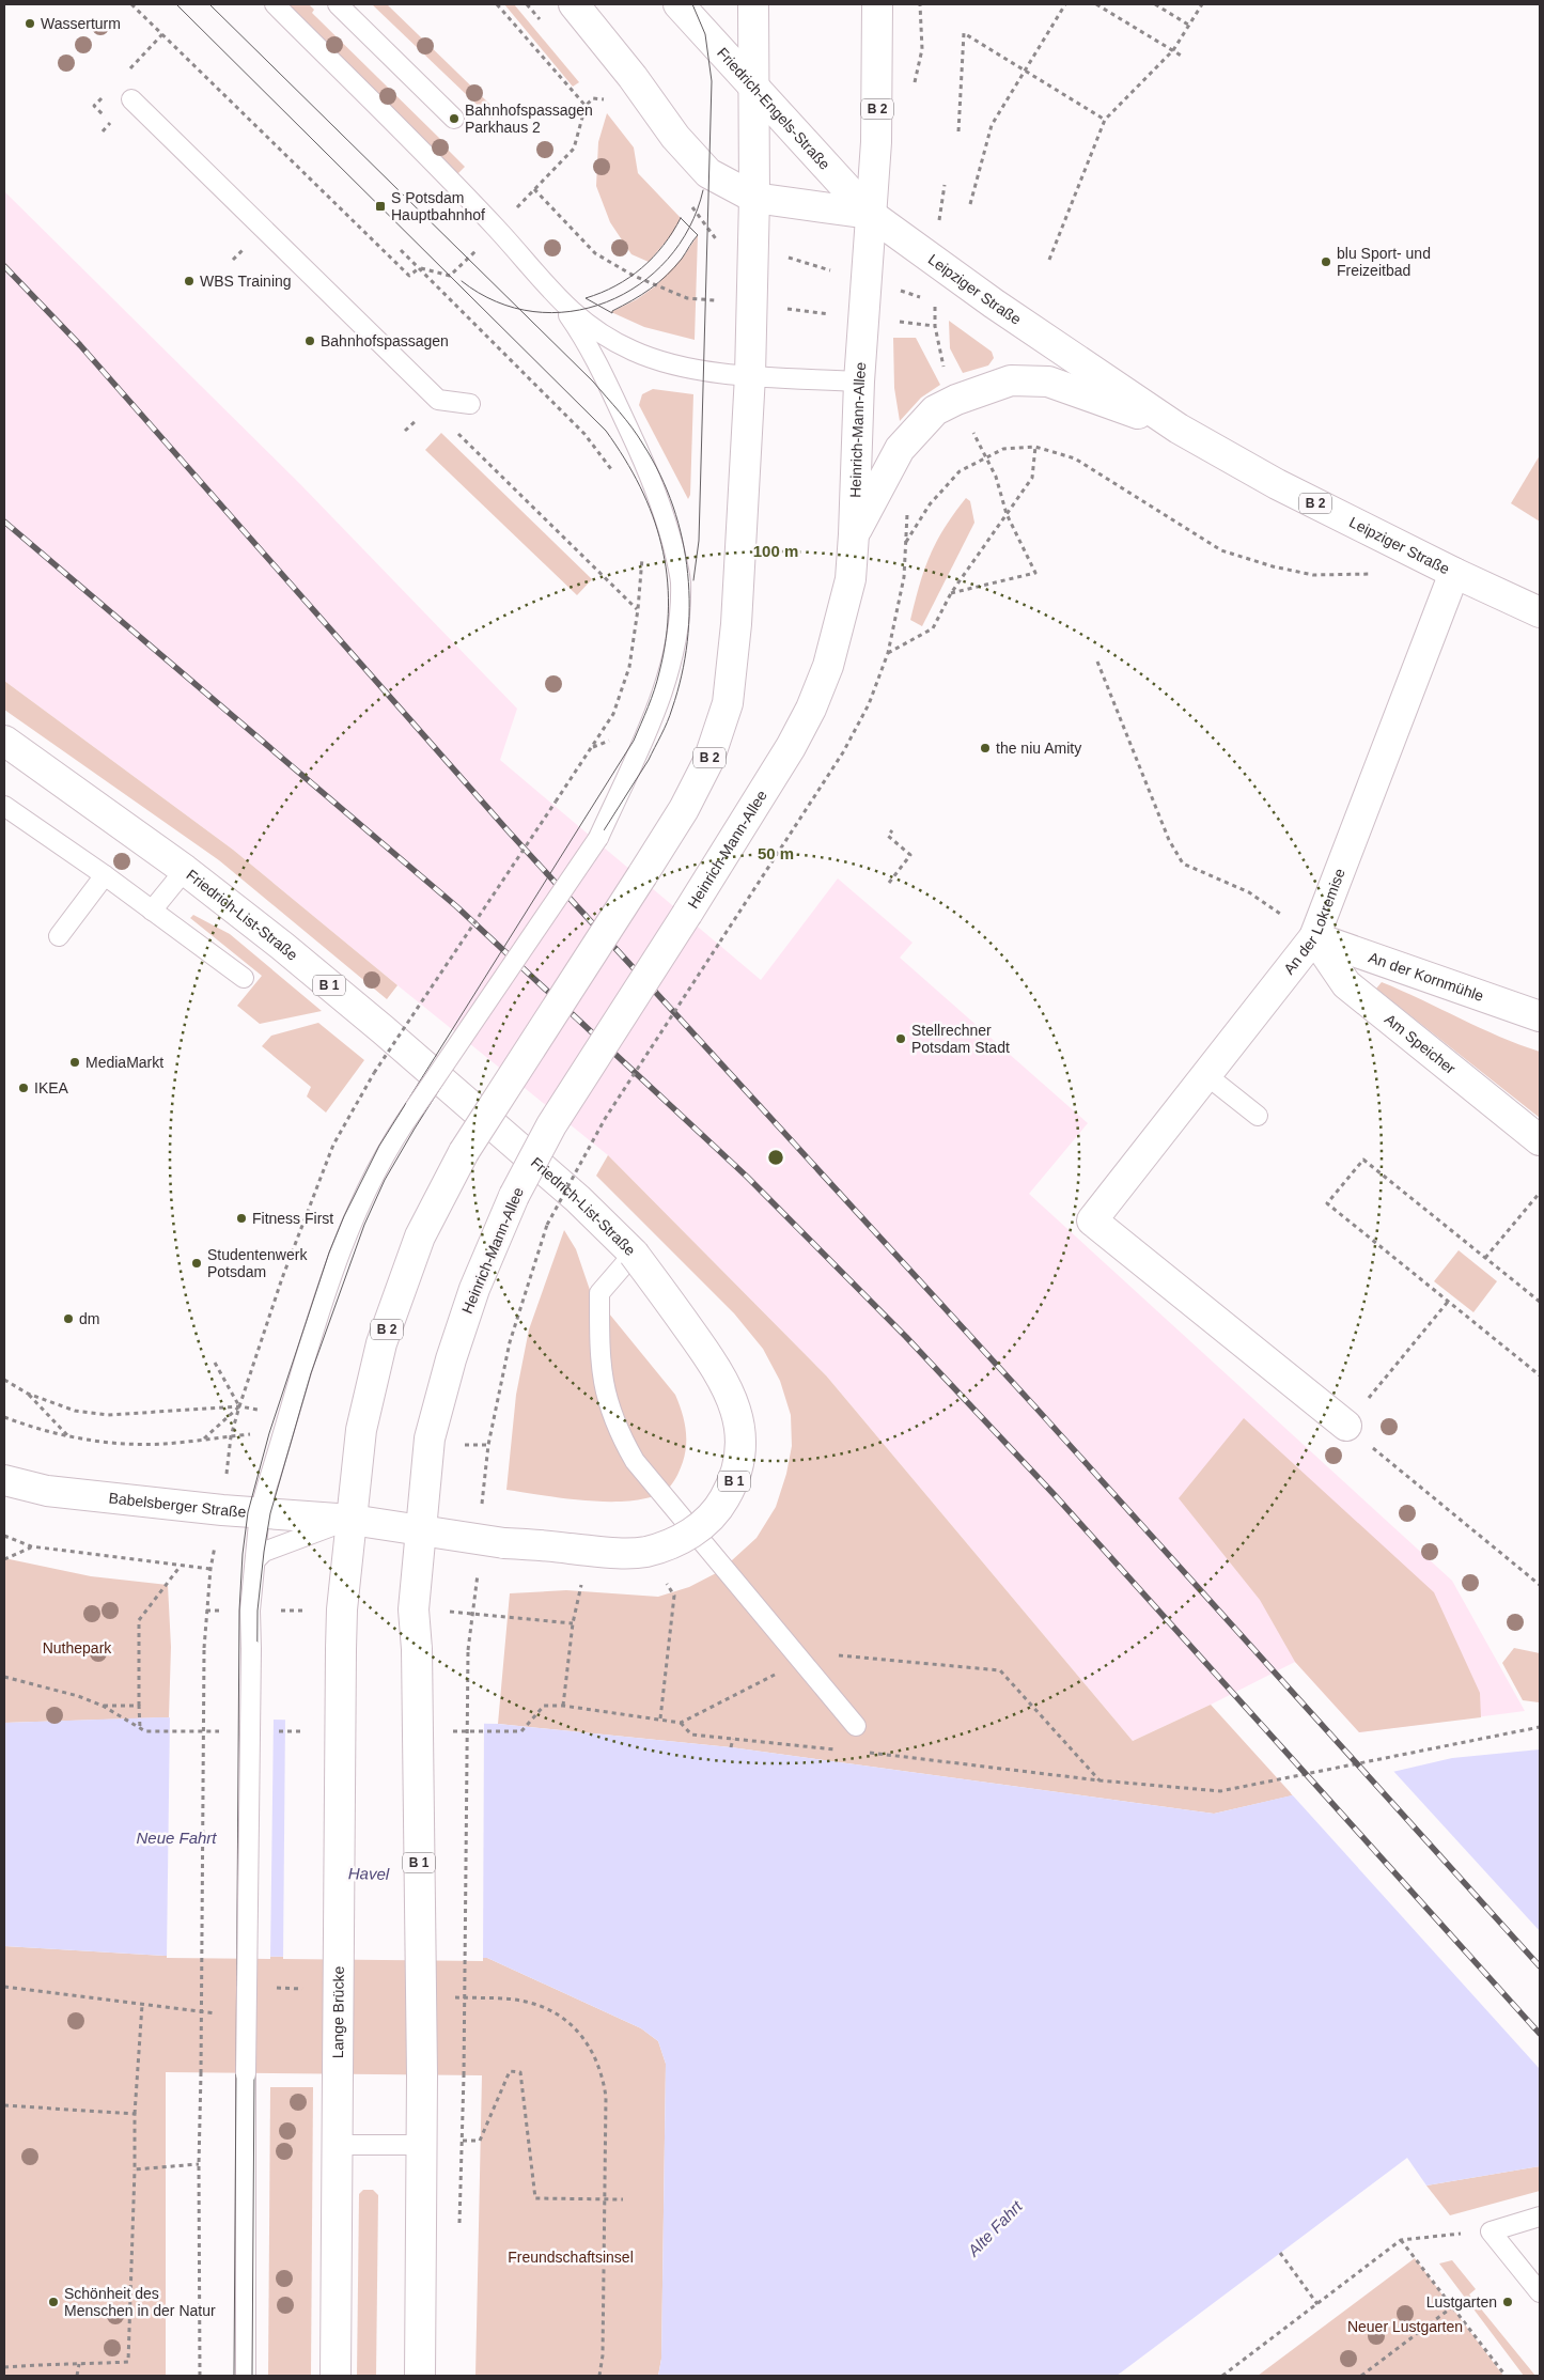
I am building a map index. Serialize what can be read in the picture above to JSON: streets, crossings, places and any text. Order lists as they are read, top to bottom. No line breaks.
{"streets":{"main road":["Friedrich-Engels-Straße","B 2","Leipziger Straße","Heinrich-Mann-Allee","Friedrich-List-Straße","An der Lokremise","An der Kornmühle","B 1","Am Speicher","Babelsberger Straße","Lange Brücke"]},"crossings":[["Friedrich-Engels-Straße","Leipziger Straße"],["Friedrich-Engels-Straße","Heinrich-Mann-Allee"],["B 2","Leipziger Straße"],["B 2","Friedrich-List-Straße"],["B 2","Babelsberger Straße"],["B 2","Lange Brücke"],["Leipziger Straße","Heinrich-Mann-Allee"],["Leipziger Straße","An der Lokremise"],["Heinrich-Mann-Allee","Friedrich-List-Straße"],["Heinrich-Mann-Allee","B 1"],["Friedrich-List-Straße","Babelsberger Straße"],["Friedrich-List-Straße","Lange Brücke"],["An der Lokremise","An der Kornmühle"],["An der Lokremise","Am Speicher"],["An der Kornmühle","Am Speicher"],["Babelsberger Straße","Lange Brücke"]],"water":["Neue Fahrt","Havel","Alte Fahrt"],"parks":["Nuthepark","Freundschaftsinsel","Neuer Lustgarten"],"places":{"other":["Wasserturm","Bahnhofspassagen Parkhaus 2","blu Sport- und Freizeitbad","WBS Training","Bahnhofspassagen","the niu Amity","Stellrechner Potsdam Stadt","MediaMarkt","IKEA","Fitness First","Studentenwerk Potsdam","dm","Schönheit des Menschen in der Natur","Lustgarten"],"transit":["S Potsdam Hauptbahnhof"]},"rings":["100 m","50 m"]}
